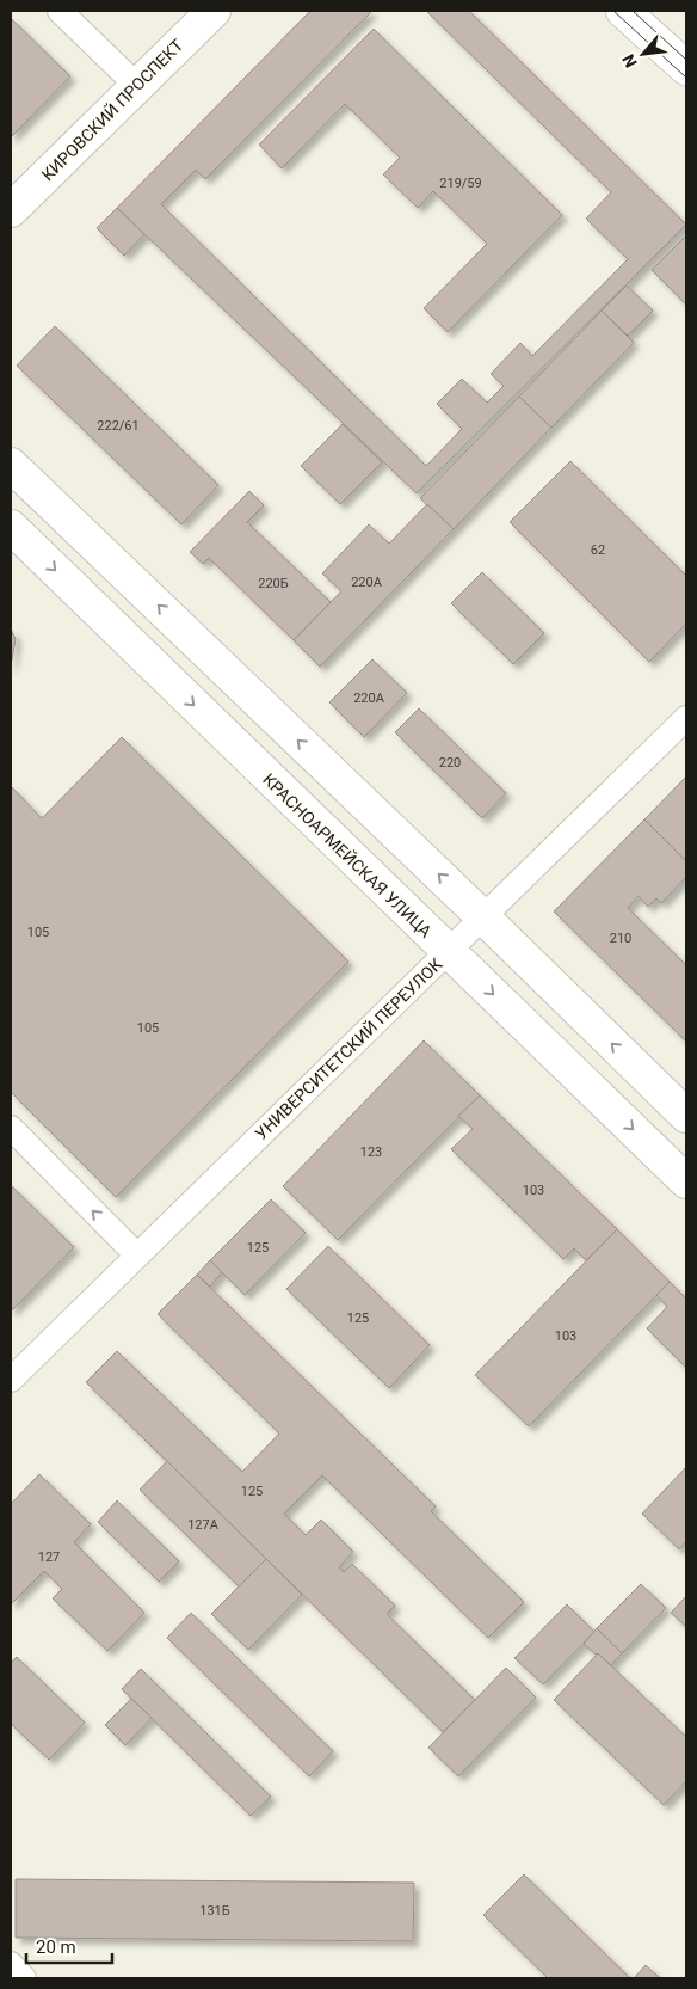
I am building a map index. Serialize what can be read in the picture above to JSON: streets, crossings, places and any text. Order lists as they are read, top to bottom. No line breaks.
{"streets":{"main road":["КИРОВСКИЙ ПРОСПЕКТ","КРАСНОАРМЕЙСКАЯ УЛИЦА"],"street":["УНИВЕРСИТЕТСКИЙ ПЕРЕУЛОК"]},"crossings":[["КРАСНОАРМЕЙСКАЯ УЛИЦА","УНИВЕРСИТЕТСКИЙ ПЕРЕУЛОК"]],"house_numbers":["219/59","222/61","62","220А","220Б","220А","220","105","210","105","123","103","125","125","103","125","127А","127","131Б"],"scale_bar":"20 m","north":"bottom left"}
